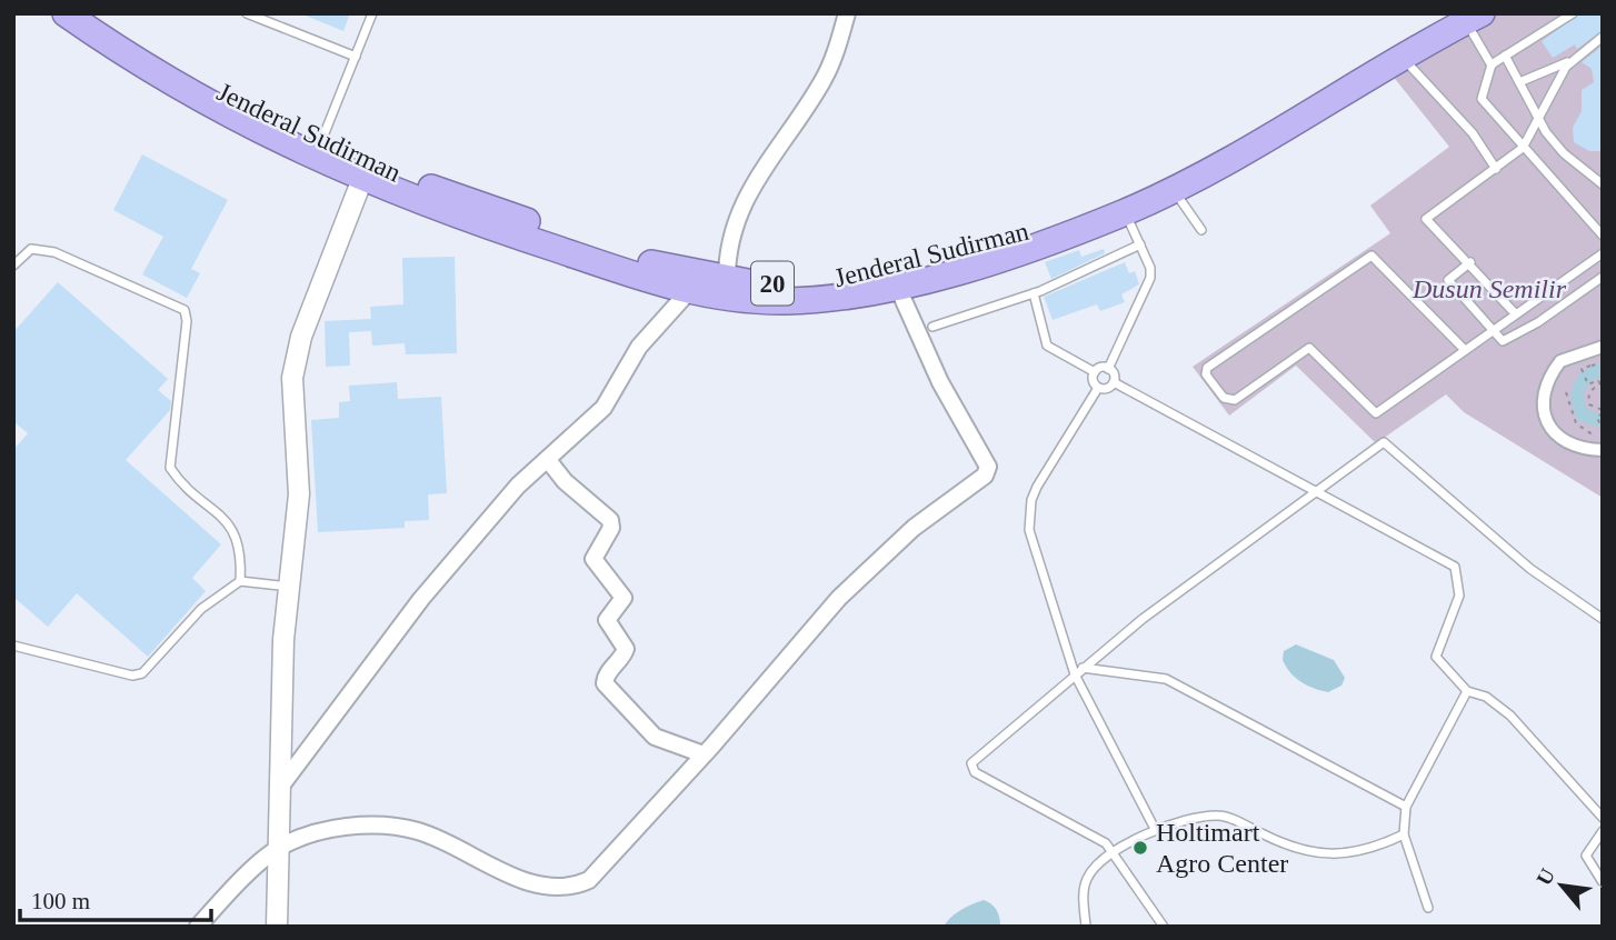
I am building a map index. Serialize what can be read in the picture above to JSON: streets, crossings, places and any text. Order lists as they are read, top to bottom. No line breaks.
{"streets":{"highway":["Jenderal Sudirman","20"]},"crossings":[["Jenderal Sudirman","20"]],"parks":["Dusun Semilir"],"places":["Holtimart Agro Center"],"scale_bar":"100 m","north":"top left"}
